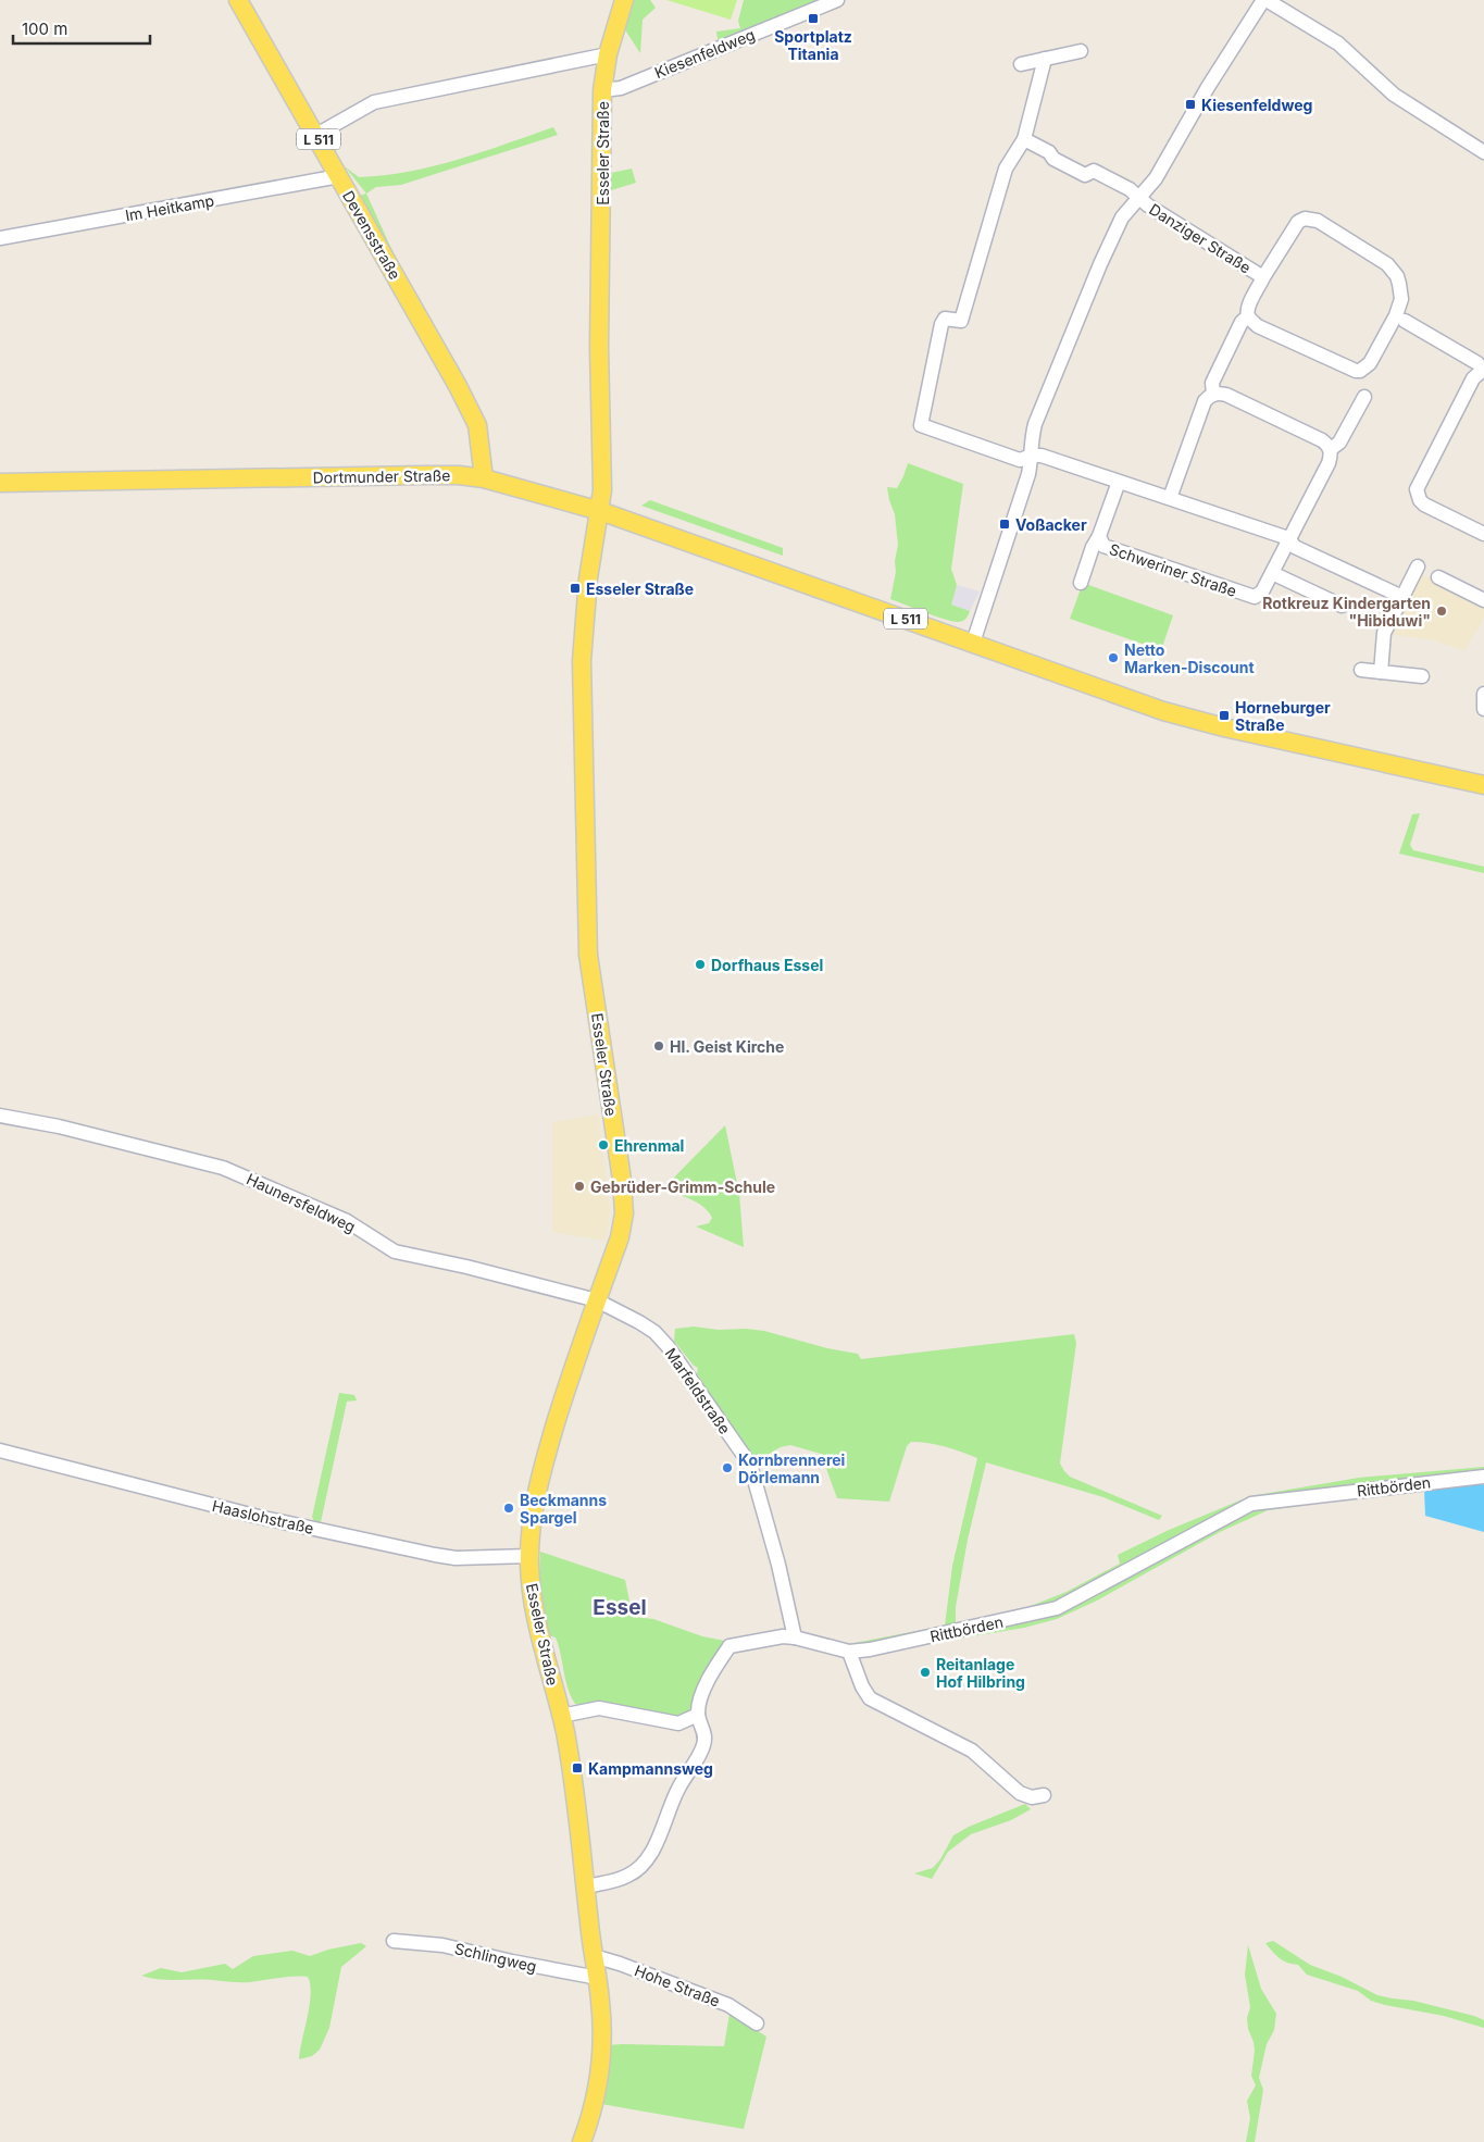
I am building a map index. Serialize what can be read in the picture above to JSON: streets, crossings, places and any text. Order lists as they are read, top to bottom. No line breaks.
{"streets":{"main road":["L 511","Esseler Straße","Devensstraße","Dortmunder Straße"],"street":["Kiesenfeldweg","Im Heitkamp","Danziger Straße","Schweriner Straße","Haunersfeldweg","Marfeldstraße","Rittbörden","Haaslohstraße","Schlingweg","Hohe Straße"]},"crossings":[["Kiesenfeldweg","Esseler Straße"],["L 511","Dortmunder Straße"],["Esseler Straße","Dortmunder Straße"],["Esseler Straße","Haunersfeldweg"],["Esseler Straße","Marfeldstraße"],["Esseler Straße","Haaslohstraße"],["Esseler Straße","Schlingweg"],["Esseler Straße","Hohe Straße"],["Im Heitkamp","Devensstraße"],["Devensstraße","Dortmunder Straße"],["Haunersfeldweg","Marfeldstraße"],["Marfeldstraße","Rittbörden"]],"districts":["Essel"],"places":{"transit":["Sportplatz Titania","Kiesenfeldweg","Voßacker","Esseler Straße","Horneburger Straße","Kampmannsweg"],"other":["Rotkreuz Kindergarten \"Hibiduwi\"","Netto Marken-Discount","Dorfhaus Essel","Hl. Geist Kirche","Ehrenmal","Gebrüder-Grimm-Schule","Kornbrennerei Dörlemann","Beckmanns Spargel","Reitanlage Hof Hilbring"]},"scale_bar":"100 m"}
